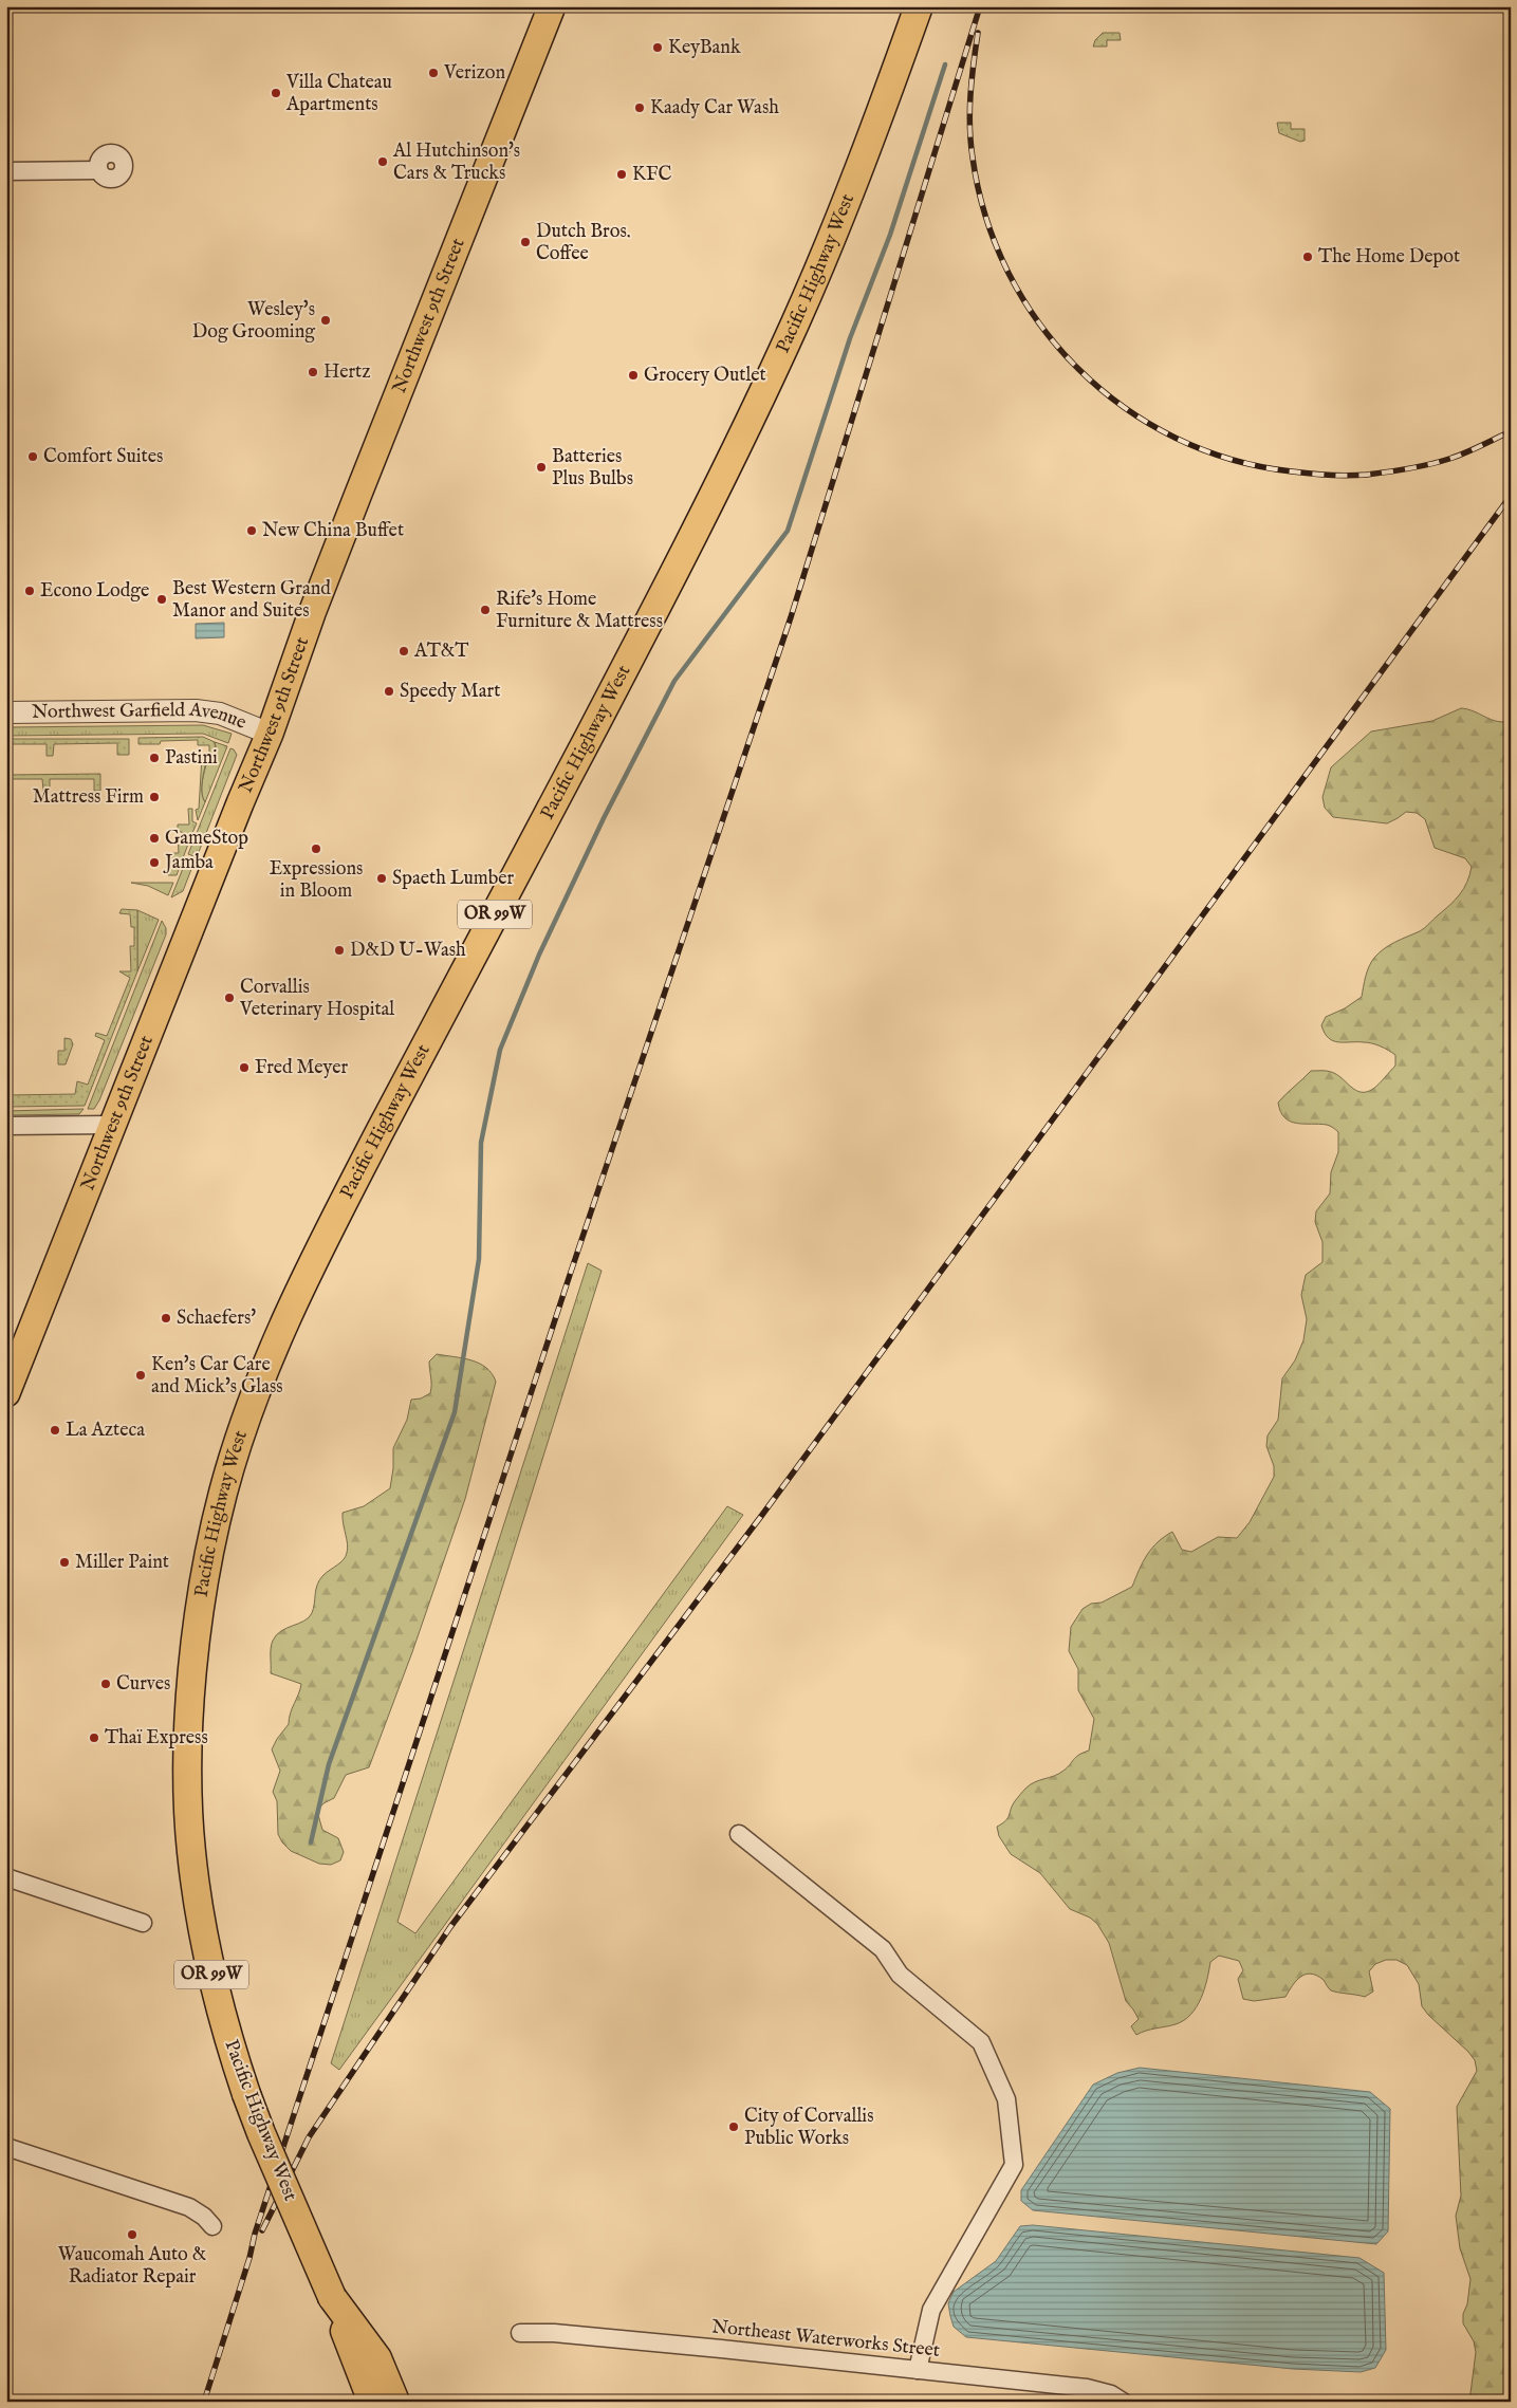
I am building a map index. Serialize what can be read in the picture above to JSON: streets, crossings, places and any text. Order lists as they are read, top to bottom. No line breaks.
{"streets":{"highway":["Pacific Highway West","OR 99W"],"main road":["Northwest 9th Street"],"street":["Northwest Garfield Avenue","Northeast Waterworks Street"]},"crossings":[["Pacific Highway West","OR 99W"],["Northwest 9th Street","Northwest Garfield Avenue"]],"places":["KeyBank","Verizon","Villa Chateau Apartments","Kaady Car Wash","Al Hutchinson's Cars & Trucks","KFC","Dutch Bros. Coffee","The Home Depot","Wesley's Dog Grooming","Hertz","Grocery Outlet","Comfort Suites","Batteries Plus Bulbs","New China Buffet","Econo Lodge","Best Western Grand Manor and Suites","Rife's Home Furniture & Mattress","AT&T","Speedy Mart","Pastini","Mattress Firm","GameStop","Expressions in Bloom","Jamba","Spaeth Lumber","D&D U-Wash","Corvallis Veterinary Hospital","Fred Meyer","Schaefers'","Ken's Car Care and Mick's Glass","La Azteca","Miller Paint","Curves","Thaï Express","City of Corvallis Public Works","Waucomah Auto & Radiator Repair"]}
